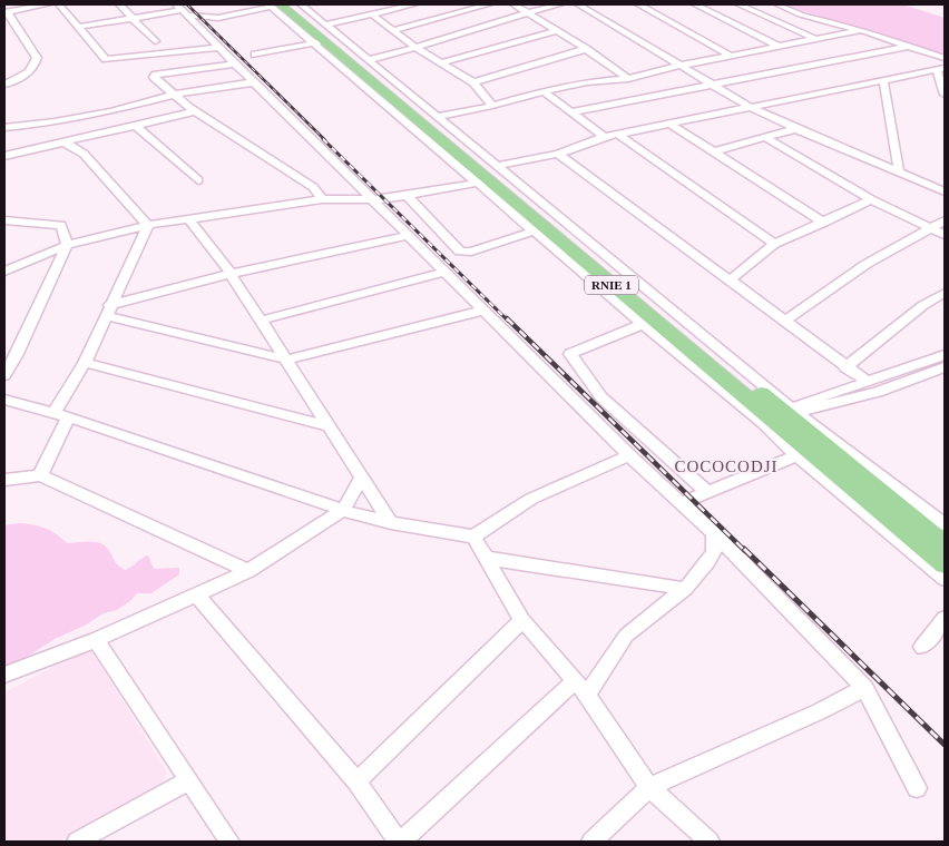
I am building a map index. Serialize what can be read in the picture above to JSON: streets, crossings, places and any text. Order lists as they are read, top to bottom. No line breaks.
{"streets":{"highway":["RNIE 1"]},"districts":["COCOCODJI"]}
